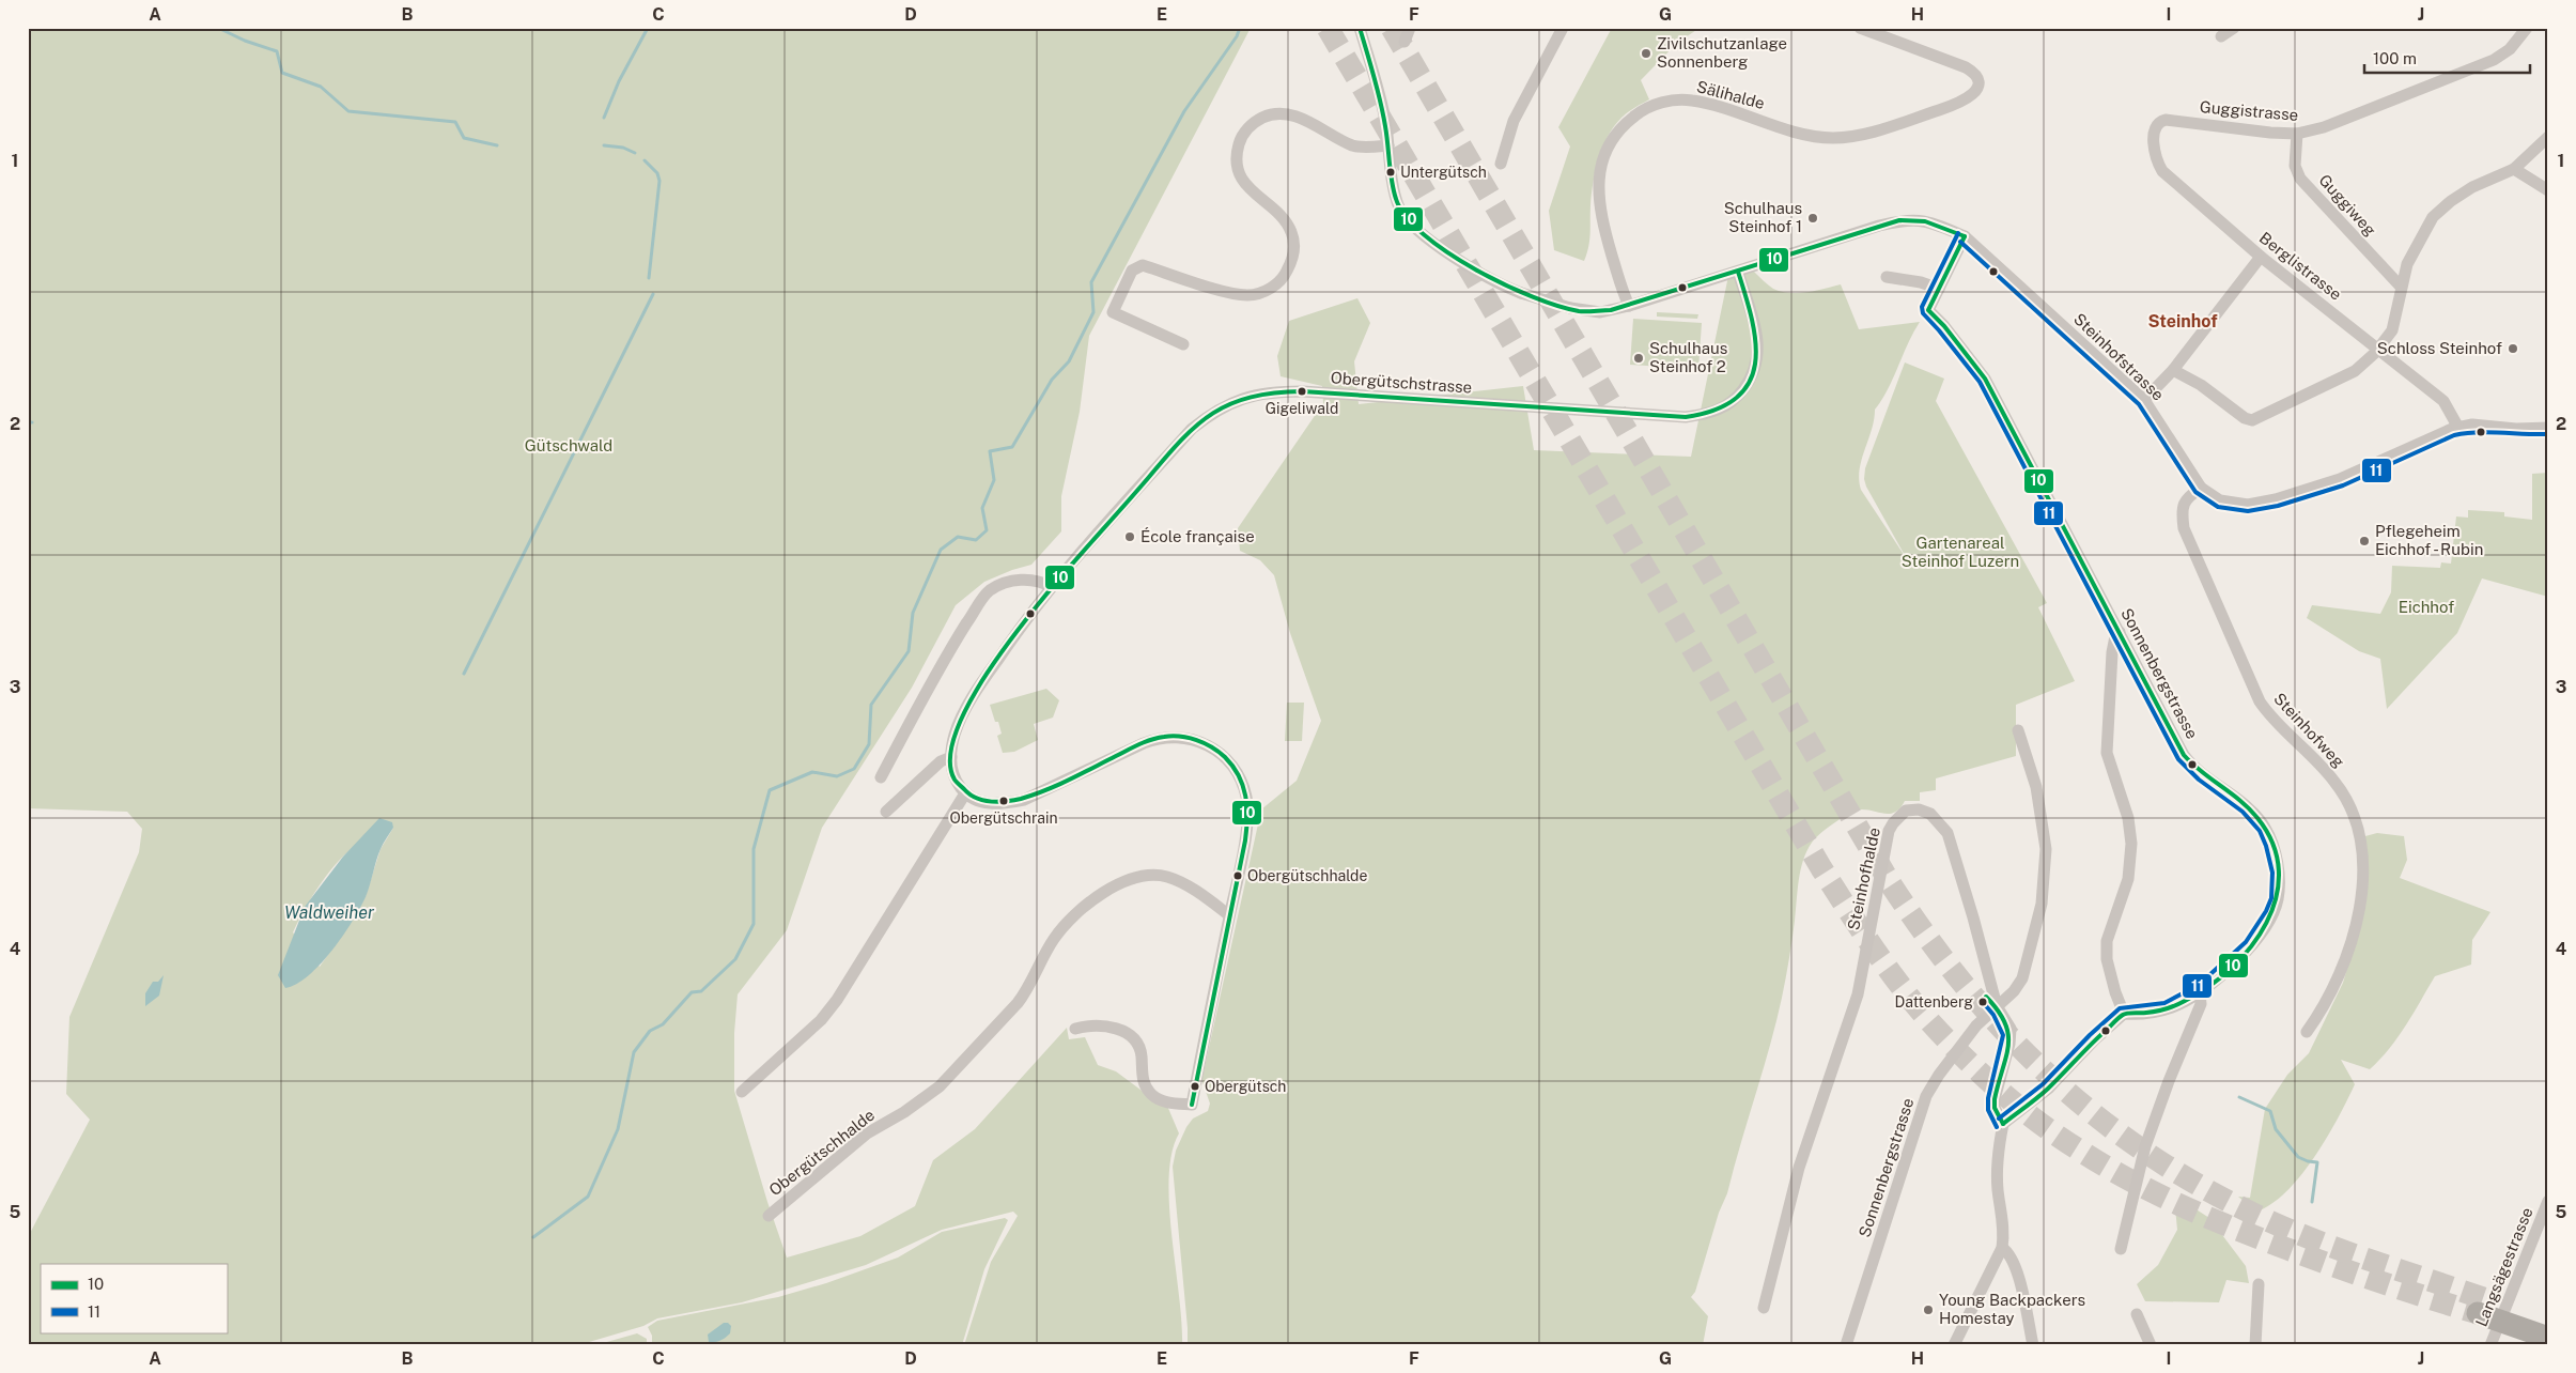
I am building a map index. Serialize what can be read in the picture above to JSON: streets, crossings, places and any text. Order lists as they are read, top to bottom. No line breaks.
{"streets":{"street":["Sälihalde","Guggistrasse","Guggiweg","Berglistrasse","Steinhofstrasse","Obergütschstrasse","Sonnenbergstrasse","Steinhofweg","Steinhofhalde","Obergütschhalde","Langsägestrasse"]},"crossings":[["Sälihalde","Steinhofstrasse"],["Guggistrasse","Guggiweg"],["Guggistrasse","Berglistrasse"],["Berglistrasse","Steinhofstrasse"],["Steinhofstrasse","Obergütschstrasse"],["Steinhofstrasse","Sonnenbergstrasse"],["Steinhofstrasse","Steinhofweg"],["Sonnenbergstrasse","Steinhofhalde"]],"districts":["Steinhof"],"water":["Waldweiher"],"parks":["Gütschwald","Gartenareal Steinhof Luzern","Eichhof"],"places":["Zivilschutzanlage Sonnenberg","Untergütsch","Schulhaus Steinhof 1","Schloss Steinhof","Schulhaus Steinhof 2","Gigeliwald","École française","Pflegeheim Eichhof - Rubin","Obergütschrain","Obergütschhalde","Dattenberg","Obergütsch","Young Backpackers Homestay"],"lines":["transit line 10","transit line 11"],"legend":["10","11"],"scale_bar":"100 m","grid":{"columns":["A","B","C","D","E","F","G","H","I","J"],"rows":["1","2","3","4","5"]}}
